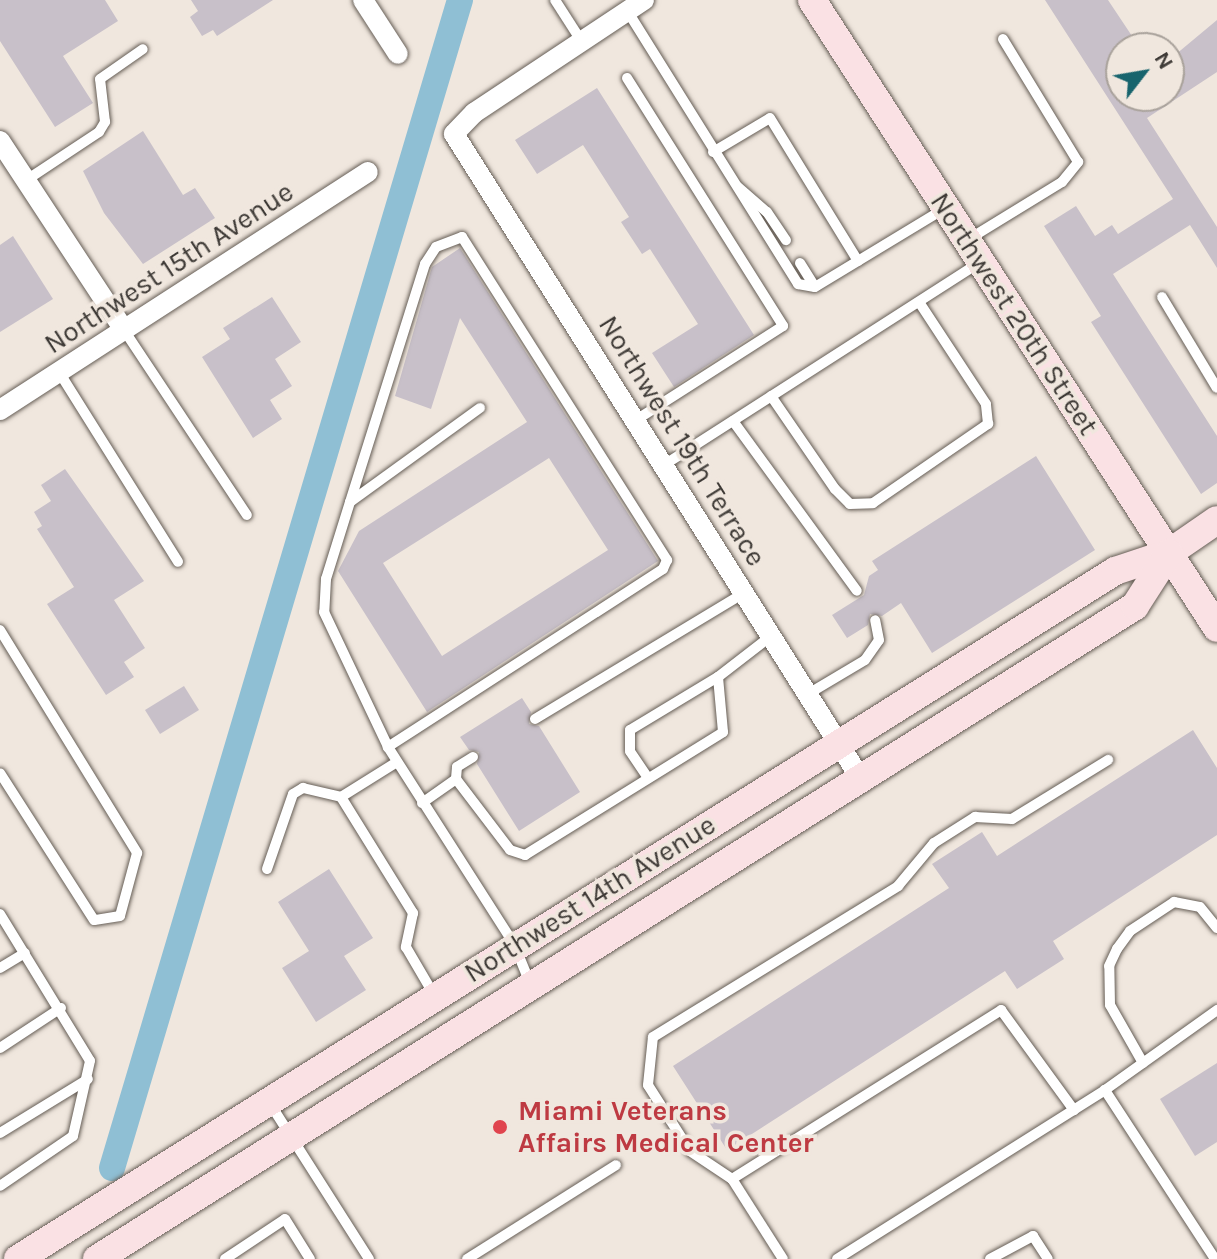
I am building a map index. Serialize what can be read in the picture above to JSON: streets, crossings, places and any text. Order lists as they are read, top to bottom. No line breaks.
{"streets":{"street":["Northwest 15th Avenue","Northwest 20th Street","Northwest 19th Terrace","Northwest 14th Avenue"]},"crossings":[["Northwest 20th Street","Northwest 14th Avenue"],["Northwest 19th Terrace","Northwest 14th Avenue"]],"places":["Miami Veterans Affairs Medical Center"],"north":"top right"}
